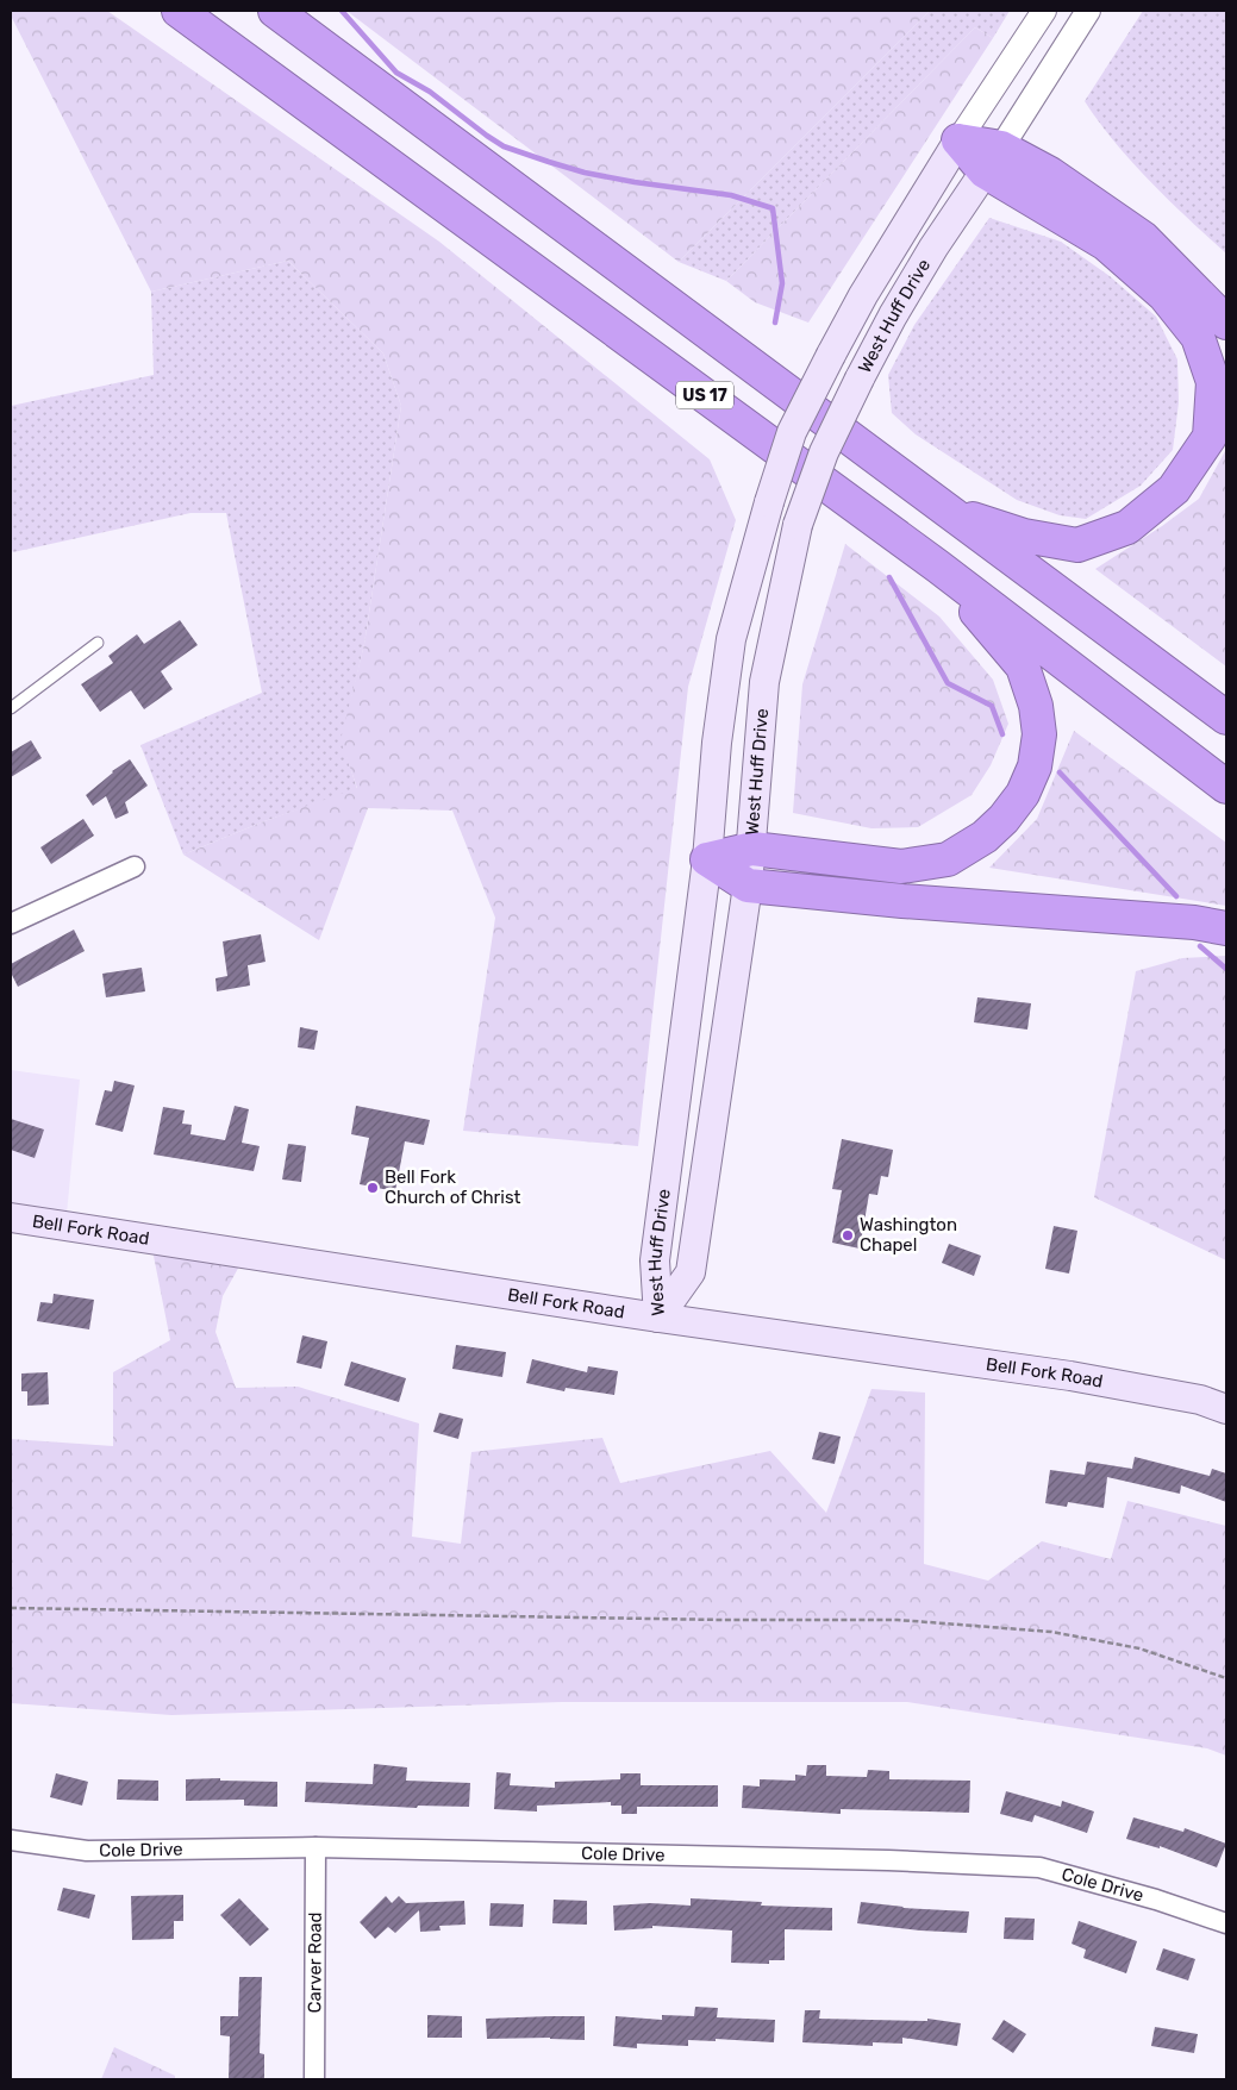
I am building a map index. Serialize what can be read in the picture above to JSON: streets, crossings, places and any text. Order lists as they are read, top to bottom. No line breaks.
{"streets":{"highway":["US 17"],"main road":["West Huff Drive","Bell Fork Road"],"street":["Cole Drive","Carver Road"]},"crossings":[["West Huff Drive","Bell Fork Road"],["Cole Drive","Carver Road"]],"places":["Bell Fork Church of Christ","Washington Chapel"]}
